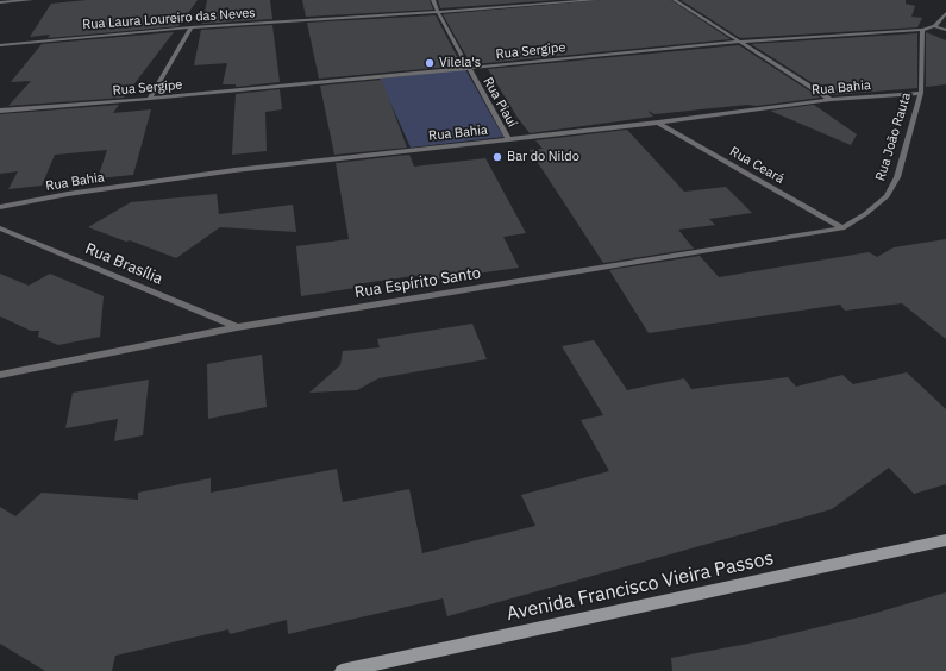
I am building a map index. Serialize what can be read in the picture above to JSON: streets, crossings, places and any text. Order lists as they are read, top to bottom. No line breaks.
{"streets":{"main road":["Avenida Francisco Vieira Passos"],"street":["Rua Laura Loureiro das Neves","Rua Sergipe","Rua Bahia","Rua Piauí","Rua João Rauta","Rua Ceará","Rua Brasília","Rua Espírito Santo"]},"crossings":[["Rua Laura Loureiro das Neves","Rua Piauí"],["Rua Sergipe","Rua Piauí"],["Rua Sergipe","Rua João Rauta"],["Rua Bahia","Rua Piauí"],["Rua Bahia","Rua João Rauta"],["Rua Bahia","Rua Ceará"],["Rua João Rauta","Rua Ceará"],["Rua João Rauta","Rua Espírito Santo"],["Rua Ceará","Rua Espírito Santo"],["Rua Brasília","Rua Espírito Santo"]],"places":["Vilela's","Bar do Nildo"]}
